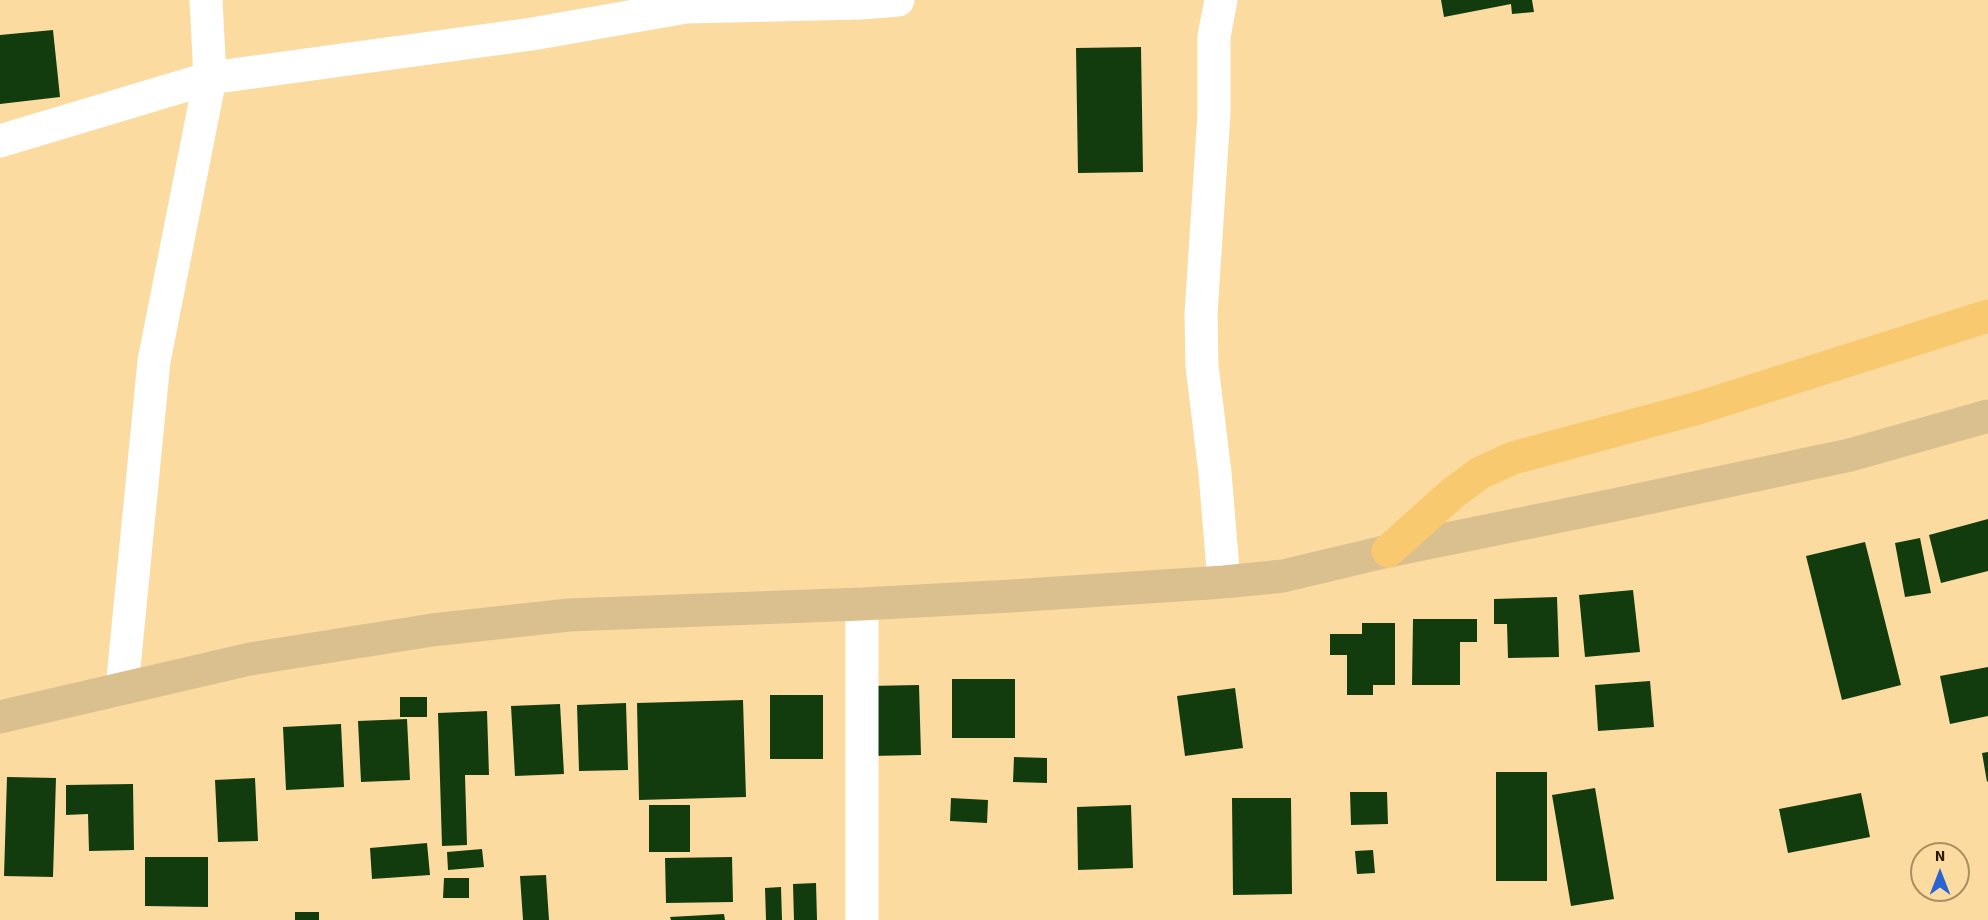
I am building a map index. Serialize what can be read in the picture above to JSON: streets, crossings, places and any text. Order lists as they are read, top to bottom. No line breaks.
{"north":"top"}
